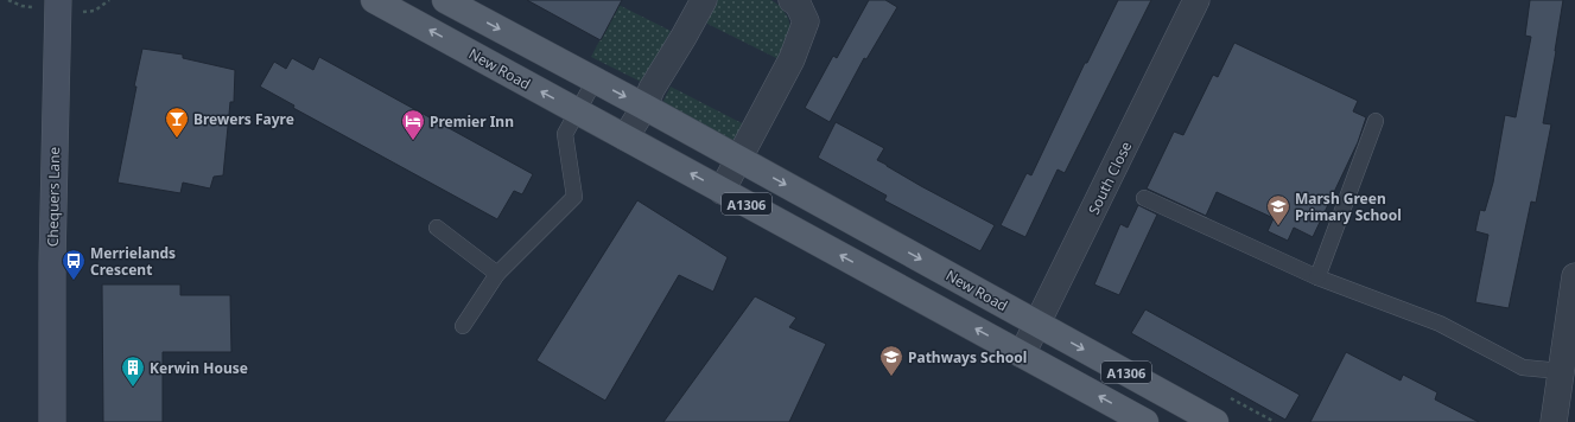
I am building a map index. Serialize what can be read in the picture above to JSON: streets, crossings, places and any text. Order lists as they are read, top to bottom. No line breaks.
{"streets":{"main road":["New Road","A1306"],"street":["South Close","Chequers Lane"]},"crossings":[["New Road","South Close"]],"places":{"bar":["Brewers Fayre"],"hotel":["Premier Inn"],"school or university":["Marsh Green Primary School","Pathways School"],"bus stop":["Merrielands Crescent"],"building":["Kerwin House"]}}
